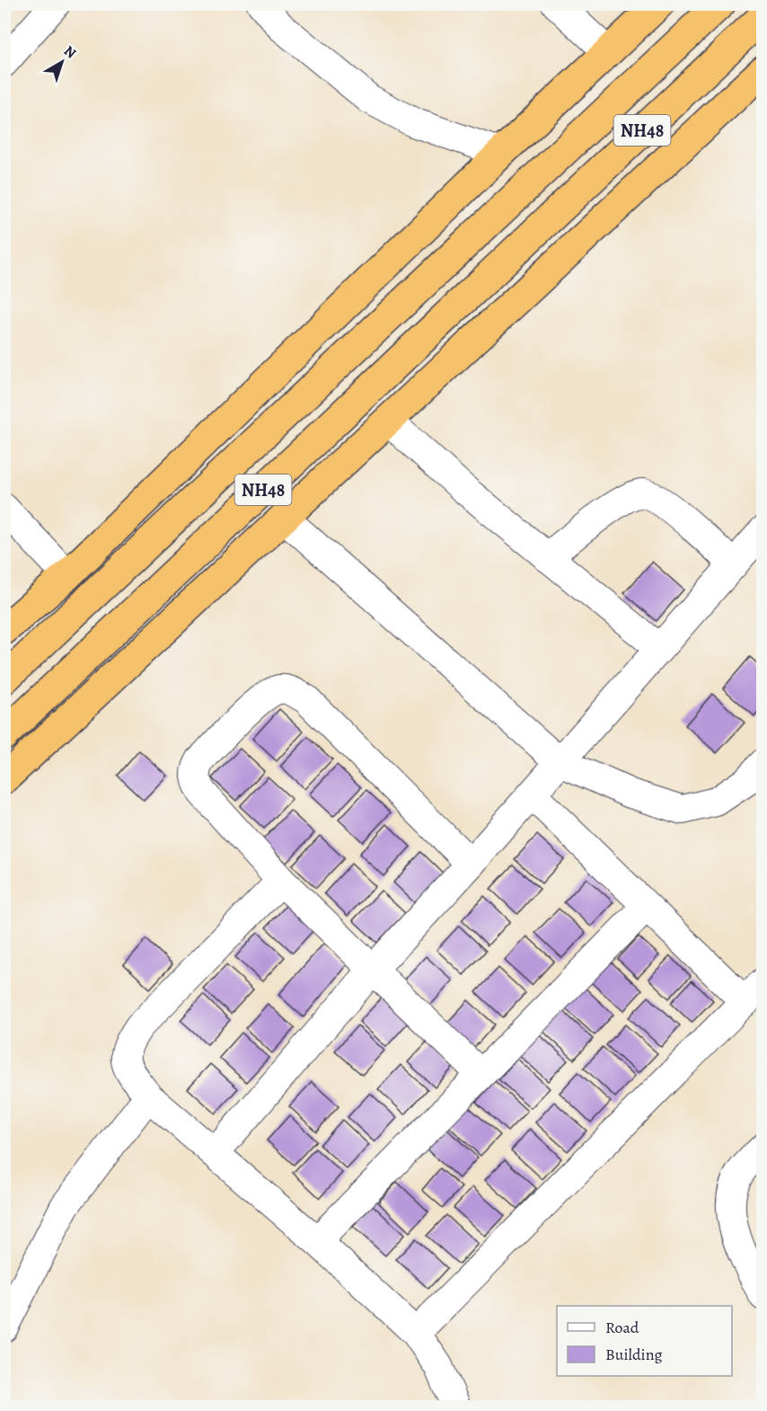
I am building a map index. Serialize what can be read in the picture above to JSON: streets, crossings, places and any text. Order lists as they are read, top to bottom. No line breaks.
{"streets":{"highway":["NH48"]},"legend":["Road","Building"],"north":"top right"}
